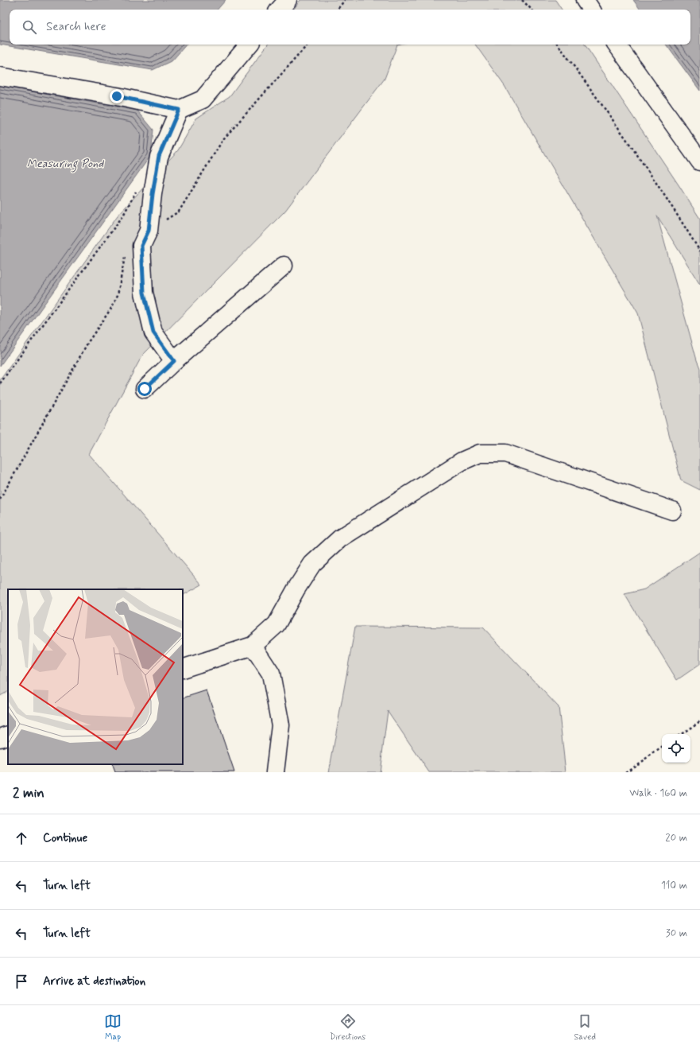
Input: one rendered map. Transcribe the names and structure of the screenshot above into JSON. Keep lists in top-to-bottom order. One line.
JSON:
{"water":["Measuring Pond"],"page":{"search":"Search here","heading":["2 min","Walk · 160 m"],"list":[["Continue","20 m"],["Turn left","110 m"],["Turn left","30 m"],"Arrive at destination"],"nav":["Map","Directions","Saved"]}}
